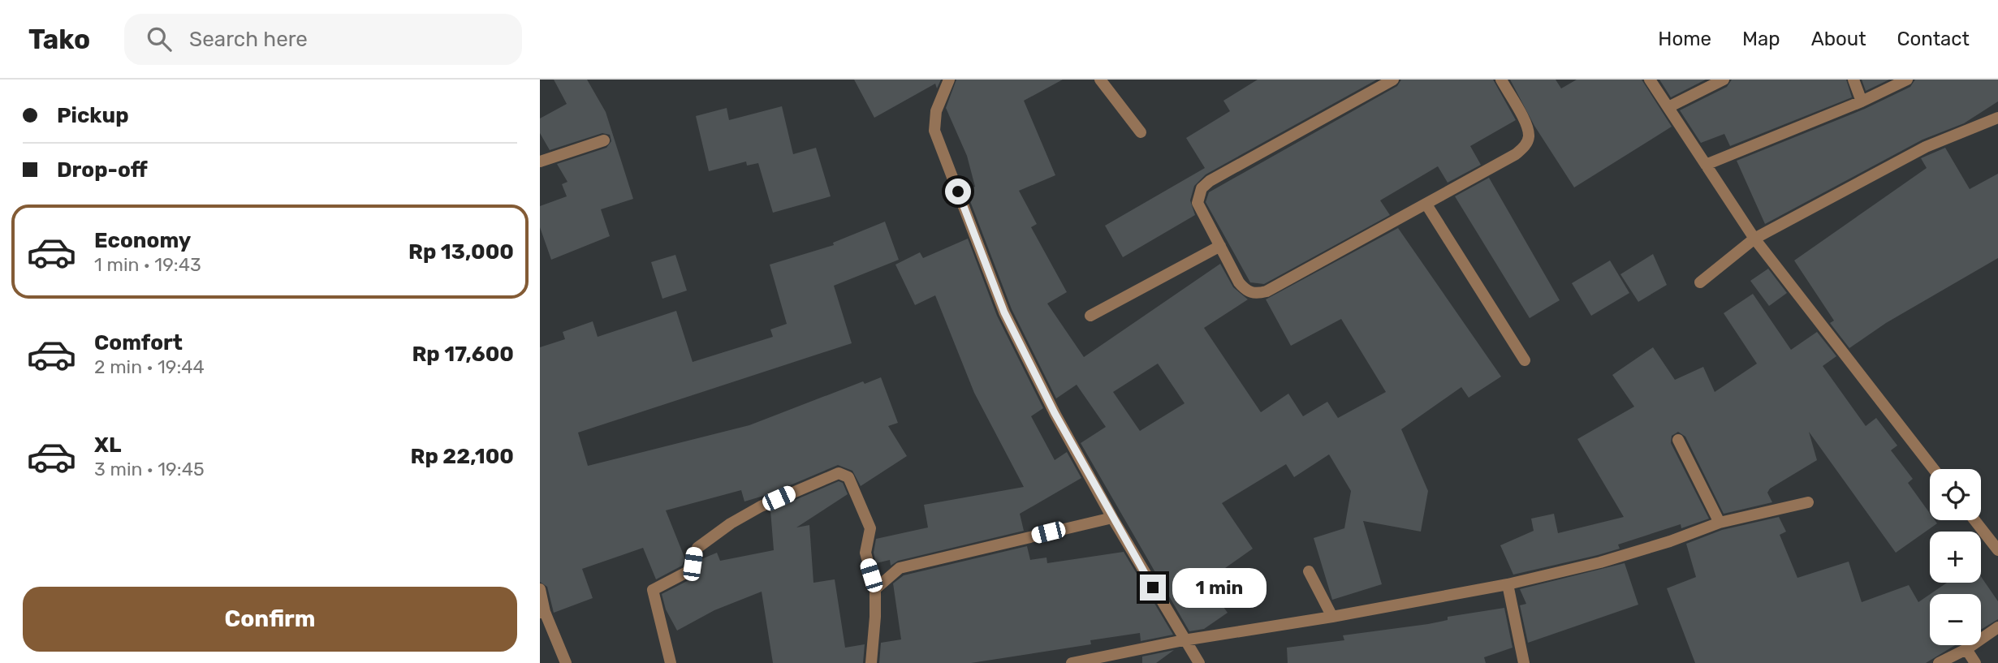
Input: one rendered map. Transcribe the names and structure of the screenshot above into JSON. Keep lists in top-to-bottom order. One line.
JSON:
{"page":{"header":"Tako","search":"Search here","nav":["Home","Map","About","Contact"],"banner":["Pickup","Drop-off"],"list":[{"name":"Economy","note":"1 min · 19:43","value":"Rp 13,000"},{"name":"Comfort","note":"2 min · 19:44","value":"Rp 17,600"},{"name":"XL","note":"3 min · 19:45","value":"Rp 22,100"}],"map_buttons":["+","−"],"bubble":"1 min","buttons":"Confirm"}}
